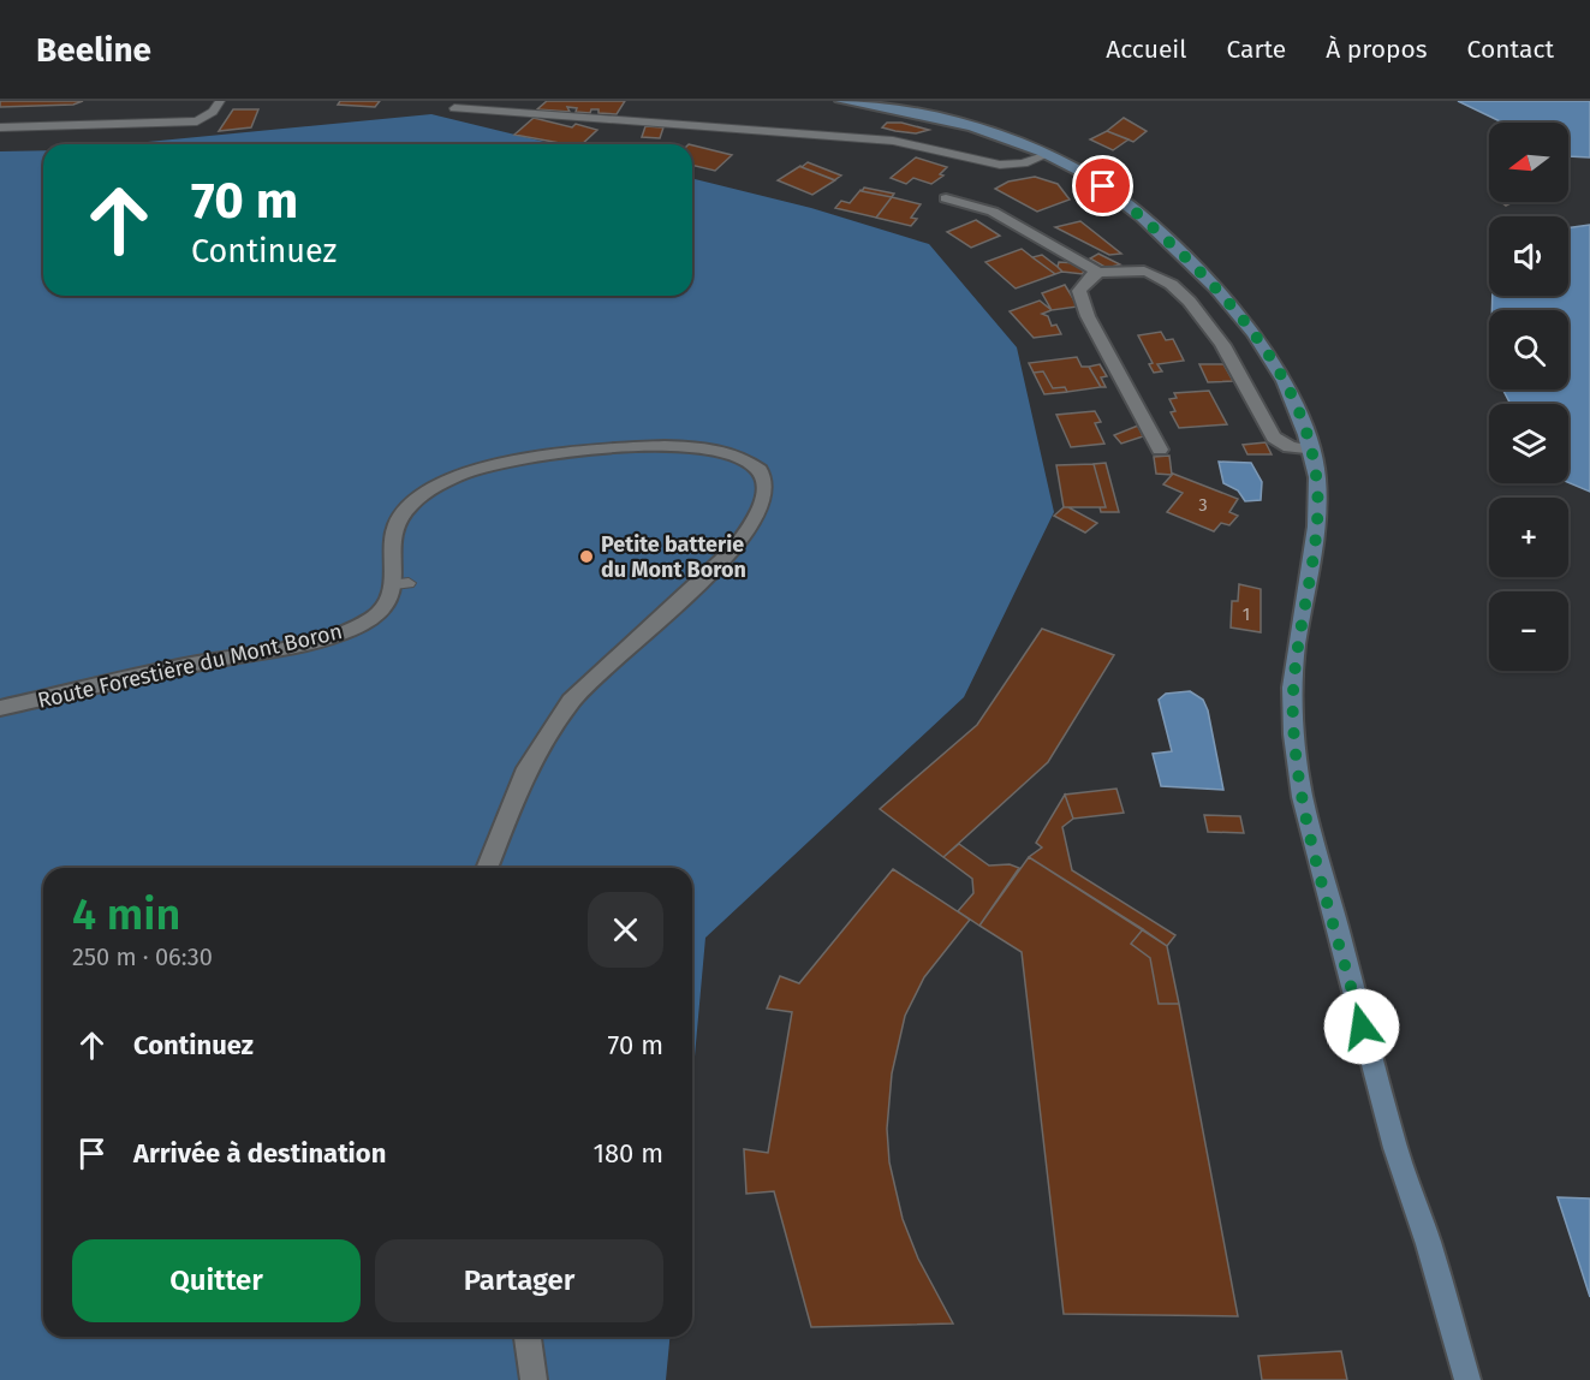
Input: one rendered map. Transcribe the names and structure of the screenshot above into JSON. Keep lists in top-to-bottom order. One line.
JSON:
{"streets":{"street":["Route Forestière du Mont Boron"]},"places":["Petite batterie du Mont Boron"],"house_numbers":["3","1"],"north":"left","page":{"header":"Beeline","nav":["Accueil","Carte","À propos","Contact"],"map_buttons":["+","−"],"turn":["70 m","Continuez"],"heading":["4 min","250 m · 06:30"],"list":[{"name":"Continuez","value":"70 m"},{"name":"Arrivée à destination","value":"180 m"}],"buttons":["Quitter","Partager"]}}
